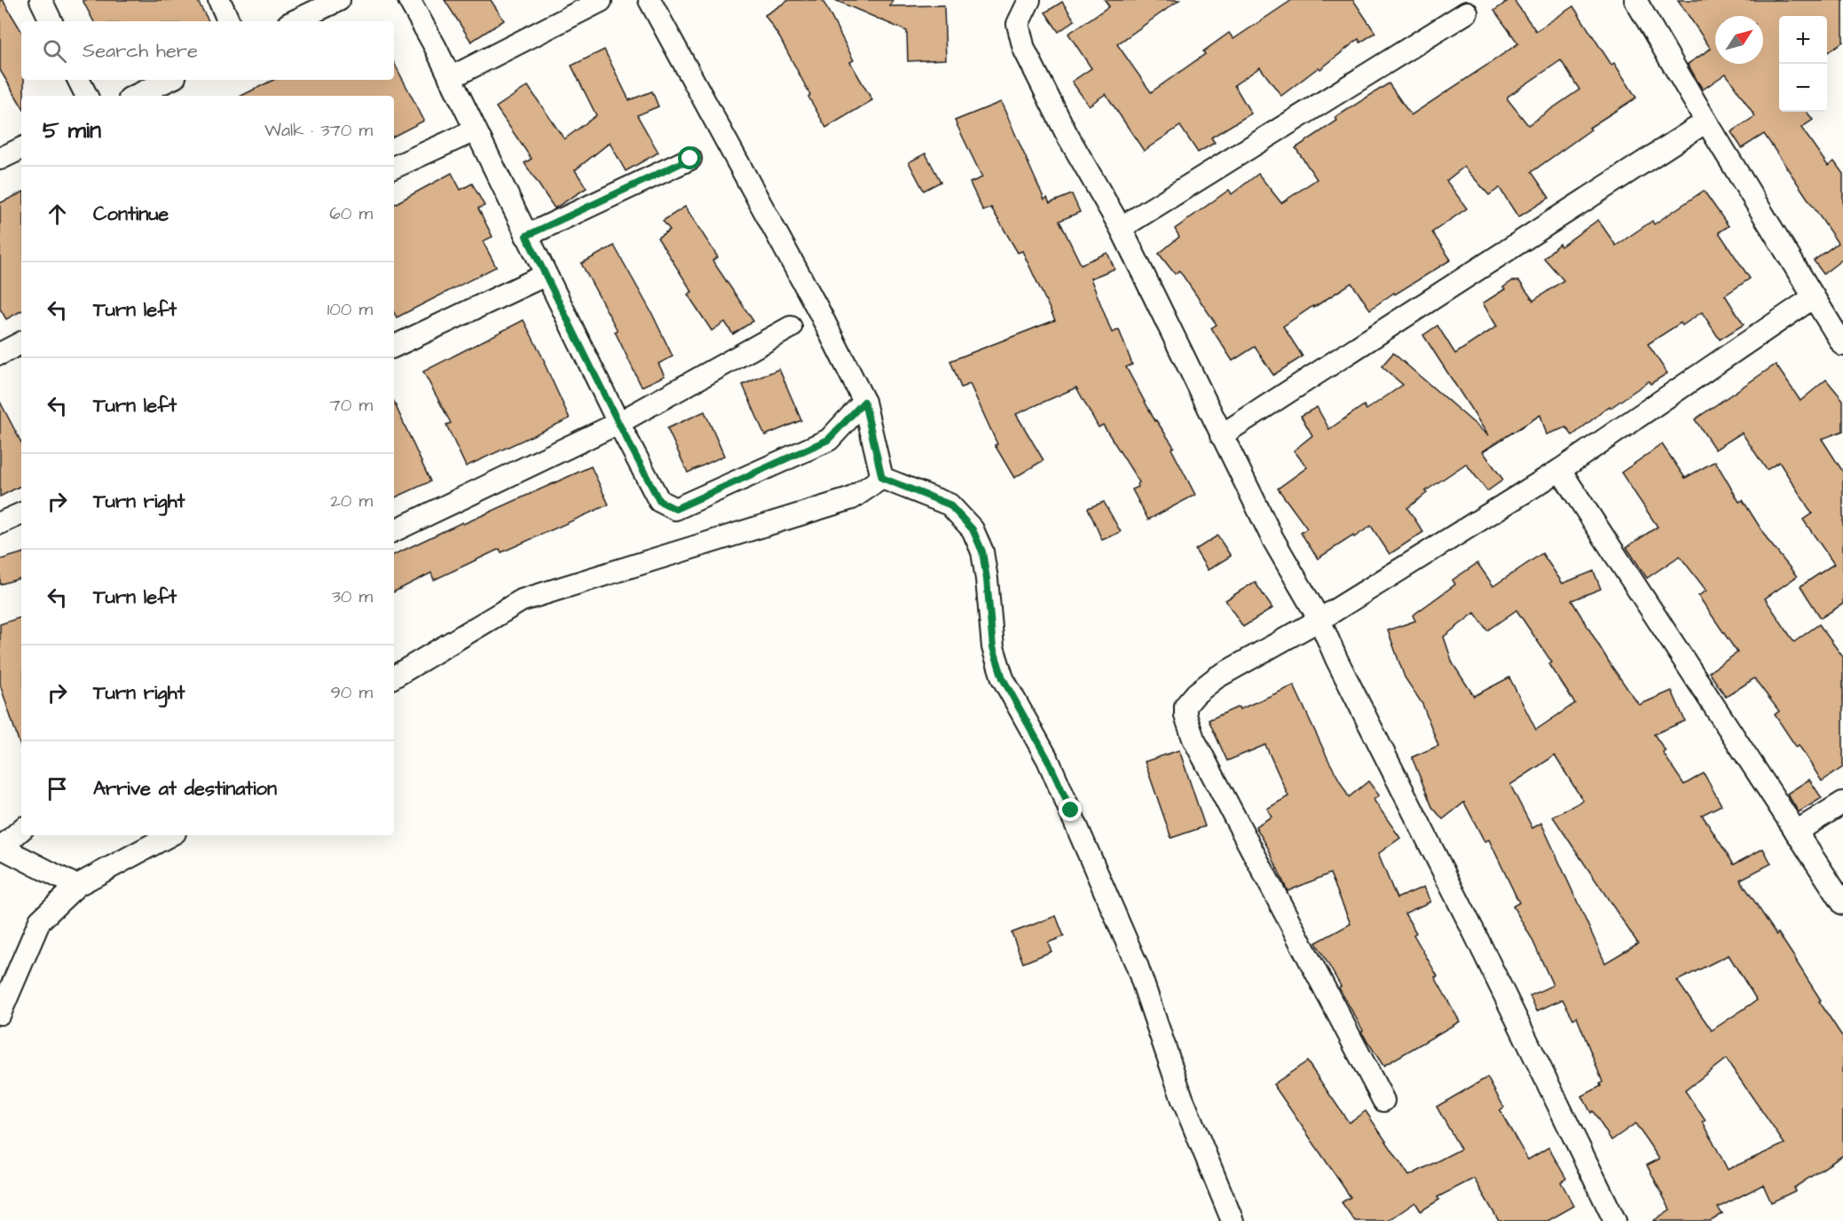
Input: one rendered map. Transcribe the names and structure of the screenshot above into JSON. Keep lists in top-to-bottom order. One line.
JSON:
{"north":"top right","page":{"map_buttons":["+","−"],"search":"Search here","heading":["5 min","Walk · 370 m"],"list":[["Continue","60 m"],["Turn left","100 m"],["Turn left","70 m"],["Turn right","20 m"],["Turn left","30 m"],["Turn right","90 m"],"Arrive at destination"]}}
